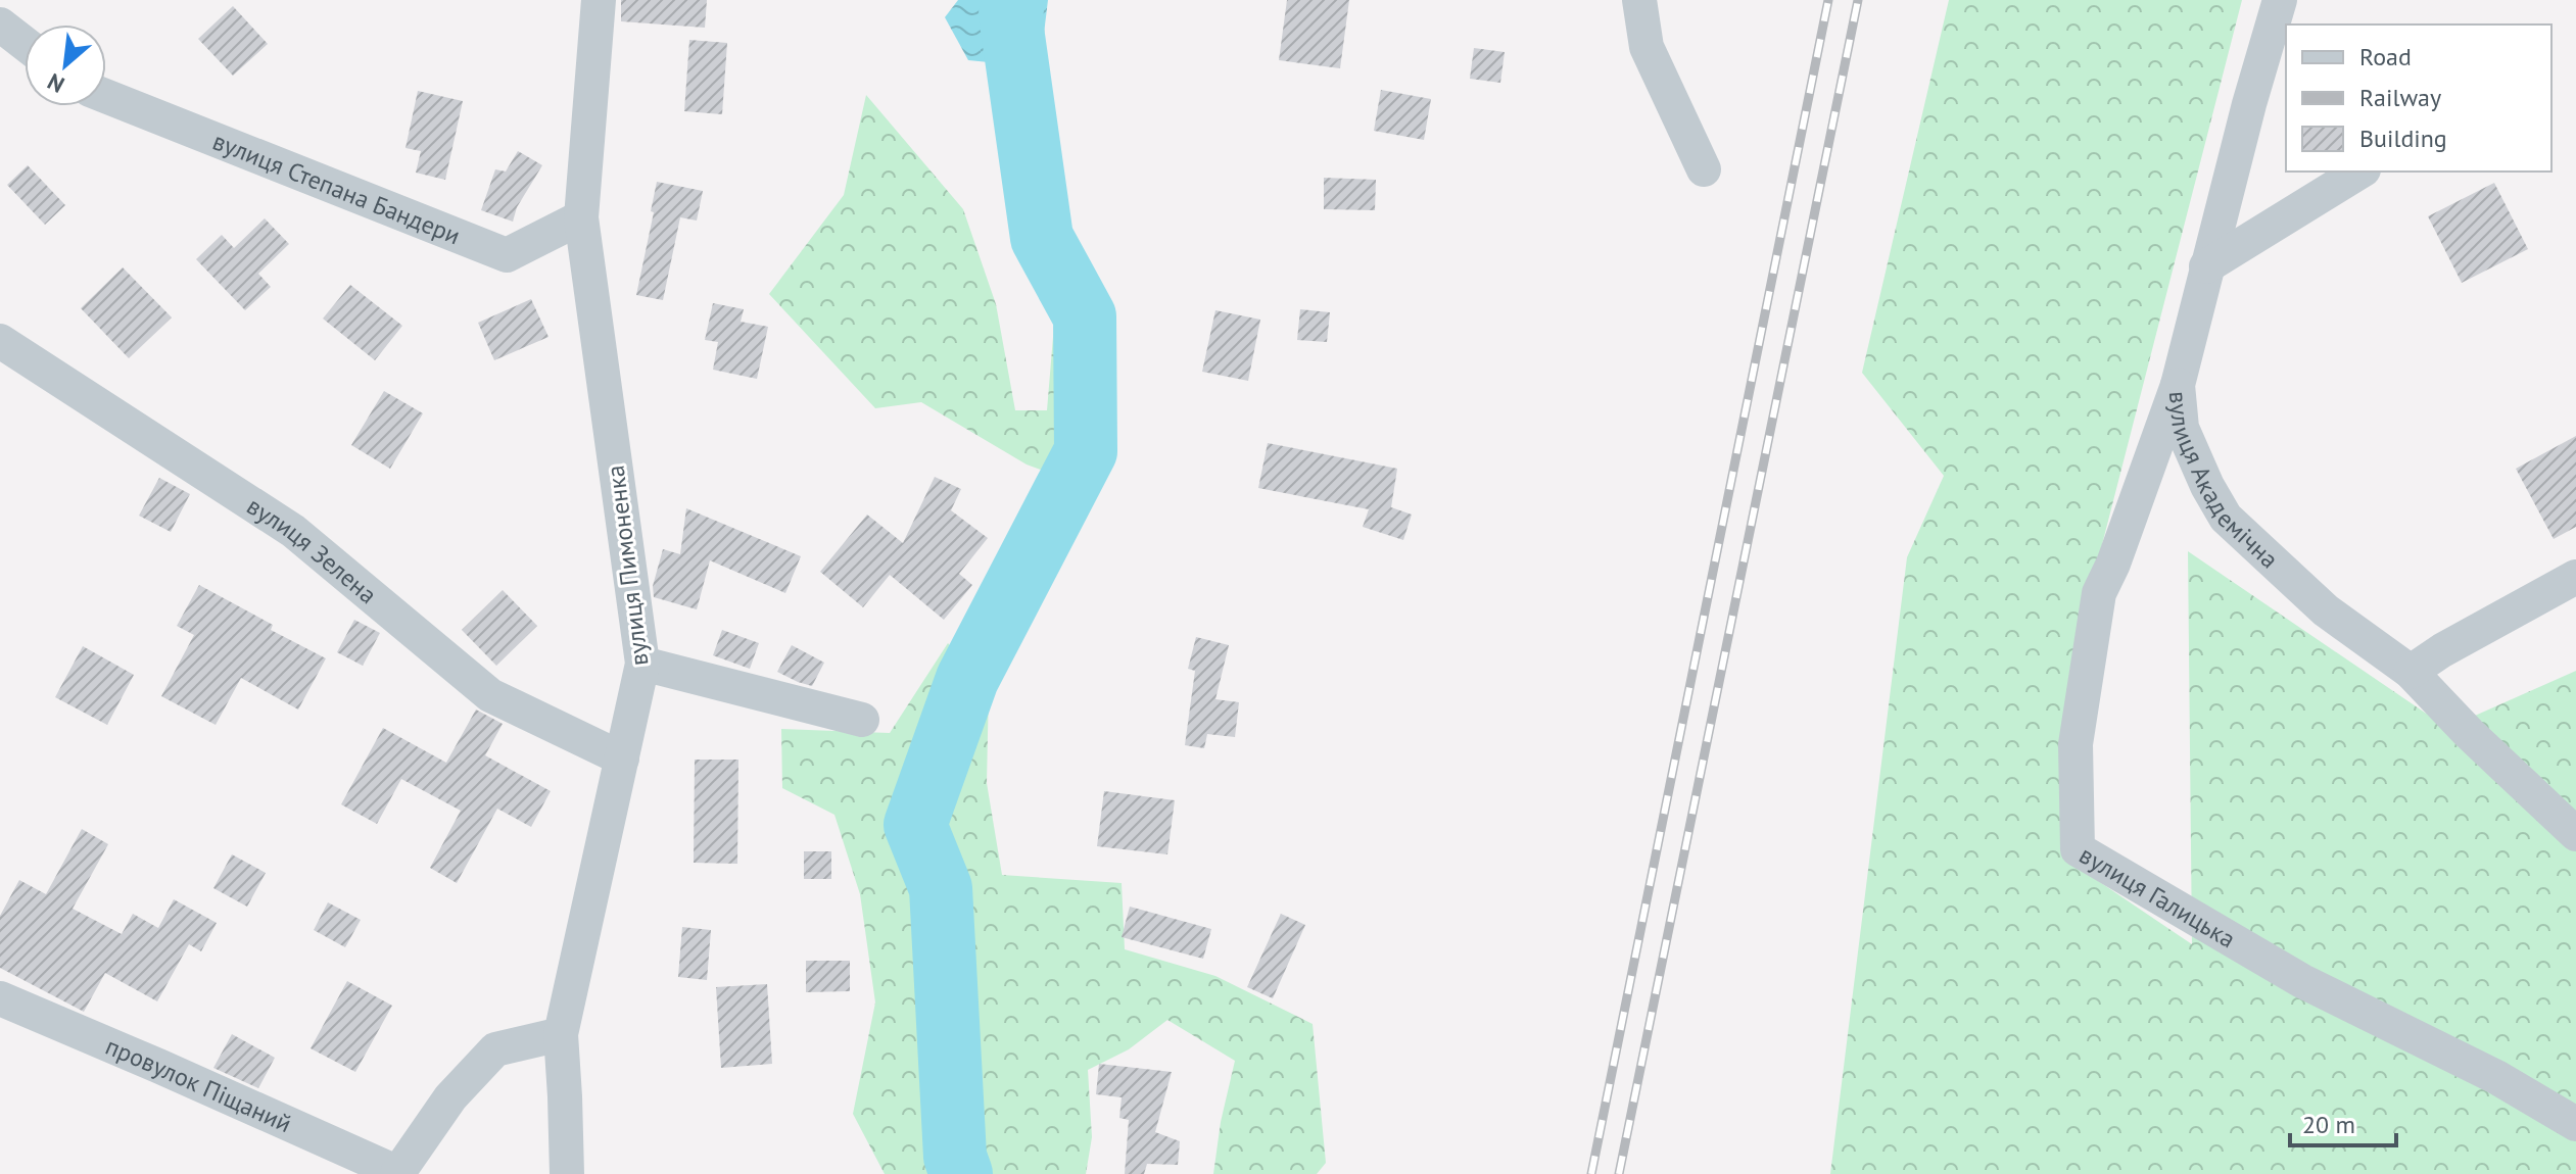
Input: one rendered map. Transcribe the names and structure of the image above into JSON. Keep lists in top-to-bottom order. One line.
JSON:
{"streets":{"street":["вулиця Степана Бандери","вулиця Академічна","вулиця Зелена","вулиця Пимоненка","вулиця Галицька","провулок Піщаний"]},"crossings":[["вулиця Степана Бандери","вулиця Пимоненка"],["вулиця Академічна","вулиця Галицька"],["вулиця Зелена","вулиця Пимоненка"]],"legend":["Road","Railway","Building"],"scale_bar":"20 m","north":"bottom left"}
